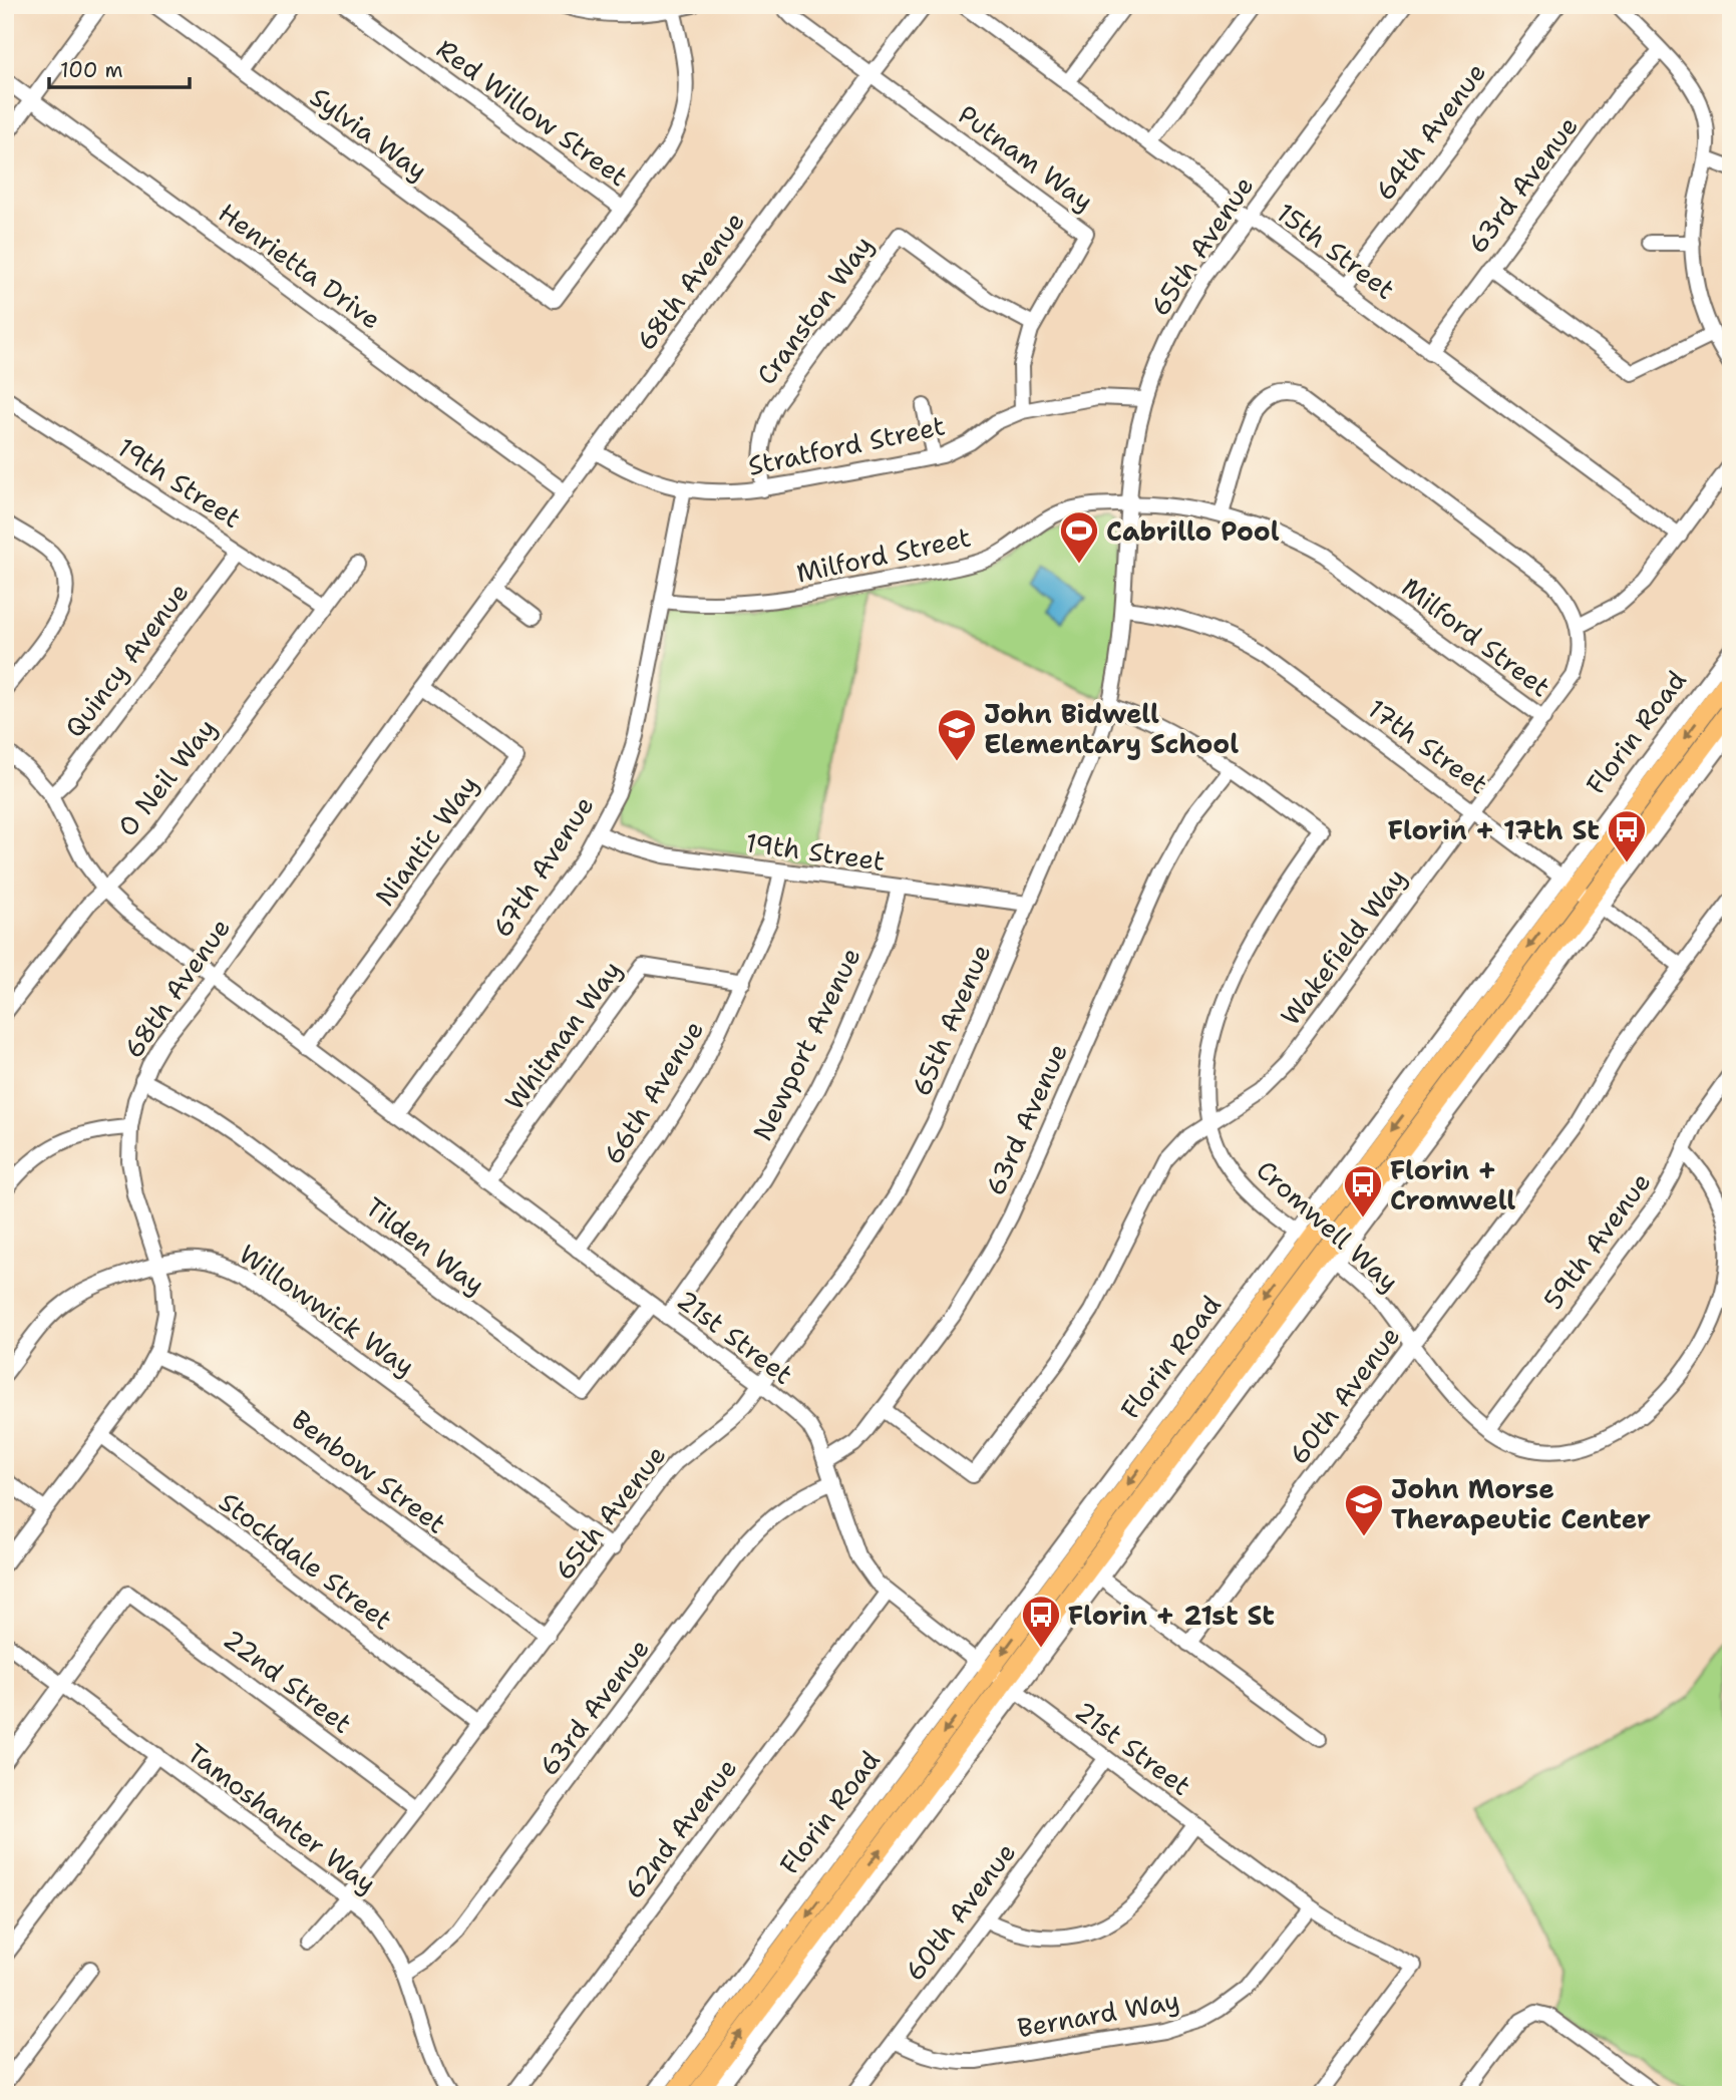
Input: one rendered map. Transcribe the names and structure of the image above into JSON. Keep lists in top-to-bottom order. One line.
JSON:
{"streets":{"main road":["Florin Road"],"street":["Red Willow Street","64th Avenue","Sylvia Way","Putnam Way","63rd Avenue","65th Avenue","15th Street","Henrietta Drive","68th Avenue","Cranston Way","Stratford Street","19th Street","Milford Street","Quincy Avenue","17th Street","O Neil Way","Niantic Way","67th Avenue","Wakefield Way","Whitman Way","Newport Avenue","66th Avenue","Cromwell Way","59th Avenue","Tilden Way","Willowwick Way","21st Street","60th Avenue","Benbow Street","Stockdale Street","22nd Street","Tamoshanter Way","62nd Avenue","Bernard Way"]},"crossings":[["Red Willow Street","Sylvia Way"],["64th Avenue","15th Street"],["Putnam Way","68th Avenue"],["Putnam Way","Cranston Way"],["Putnam Way","Stratford Street"],["63rd Avenue","15th Street"],["63rd Avenue","Wakefield Way"],["63rd Avenue","Cromwell Way"],["63rd Avenue","21st Street"],["63rd Avenue","Tamoshanter Way"],["65th Avenue","15th Street"],["65th Avenue","Stratford Street"],["65th Avenue","19th Street"],["65th Avenue","Milford Street"],["65th Avenue","17th Street"],["65th Avenue","Cromwell Way"],["65th Avenue","Willowwick Way"],["65th Avenue","21st Street"],["65th Avenue","Benbow Street"],["65th Avenue","Stockdale Street"],["65th Avenue","22nd Street"],["65th Avenue","Tamoshanter Way"],["Henrietta Drive","68th Avenue"],["68th Avenue","Stratford Street"],["68th Avenue","Niantic Way"],["68th Avenue","Tilden Way"],["68th Avenue","Willowwick Way"],["68th Avenue","21st Street"],["68th Avenue","Benbow Street"],["68th Avenue","Stockdale Street"],["Cranston Way","Stratford Street"],["Stratford Street","67th Avenue"],["19th Street","Quincy Avenue"],["19th Street","O Neil Way"],["19th Street","67th Avenue"],["19th Street","Newport Avenue"],["19th Street","66th Avenue"],["Milford Street","67th Avenue"],["Milford Street","Wakefield Way"],["Quincy Avenue","21st Street"],["Florin Road","17th Street"],["Florin Road","Cromwell Way"],["Florin Road","21st Street"],["17th Street","Wakefield Way"],["17th Street","60th Avenue"],["O Neil Way","21st Street"],["Niantic Way","21st Street"],["67th Avenue","21st Street"],["Wakefield Way","Cromwell Way"],["Whitman Way","66th Avenue"],["Whitman Way","21st Street"],["Newport Avenue","21st Street"],["66th Avenue","21st Street"],["Cromwell Way","59th Avenue"],["Cromwell Way","60th Avenue"],["Tilden Way","21st Street"],["21st Street","60th Avenue"],["21st Street","62nd Avenue"],["21st Street","Bernard Way"],["60th Avenue","Bernard Way"],["22nd Street","Tamoshanter Way"]],"places":{"sports":["Cabrillo Pool"],"school or university":["John Bidwell Elementary School","John Morse Therapeutic Center"],"bus stop":["Florin + 17th St","Florin + Cromwell","Florin + 21st St"]},"scale_bar":"100 m"}
